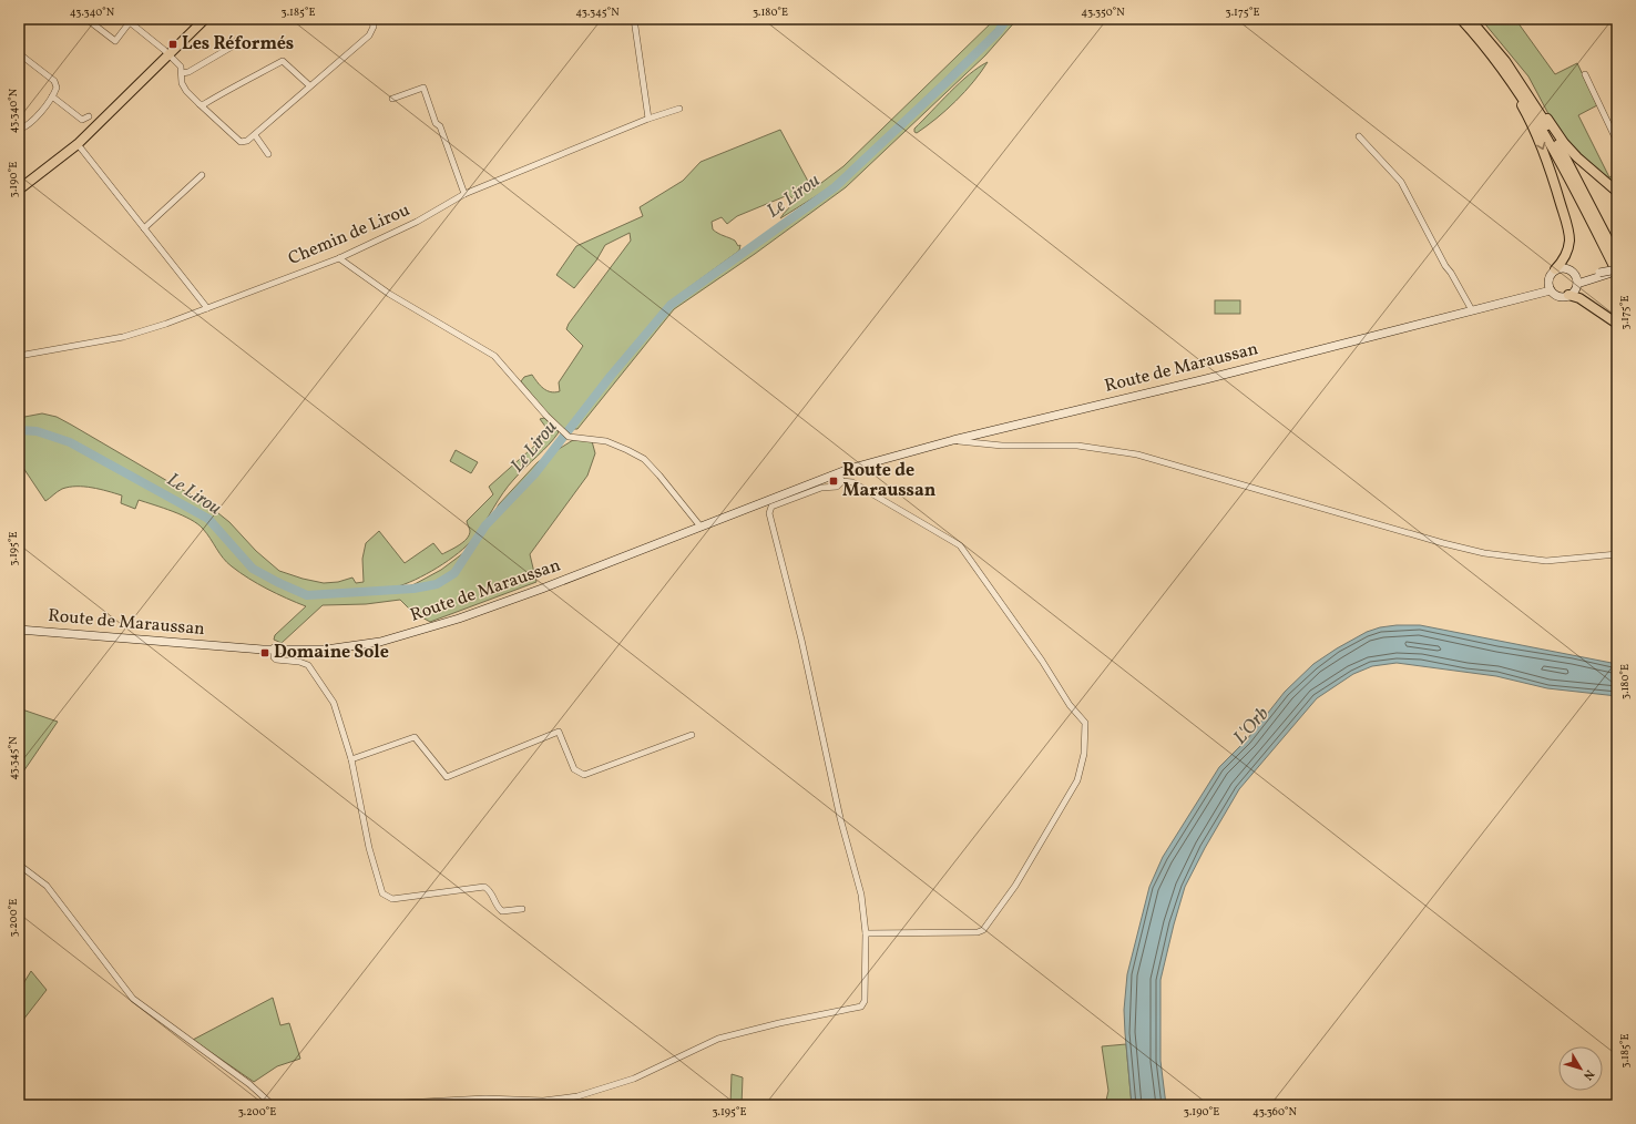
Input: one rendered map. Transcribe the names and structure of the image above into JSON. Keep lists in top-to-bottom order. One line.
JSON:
{"streets":{"main road":["Route de Maraussan"],"street":["Chemin de Lirou"]},"water":["Le Lirou","L'Orb"],"places":{"transit":["Les Réformés","Route de Maraussan","Domaine Sole"]},"north":"bottom right","coordinates":["43.340°N","3.185°E","43.345°N","3.180°E","43.350°N","3.175°E","3.190°E","3.195°E","3.200°E","43.360°N"]}
